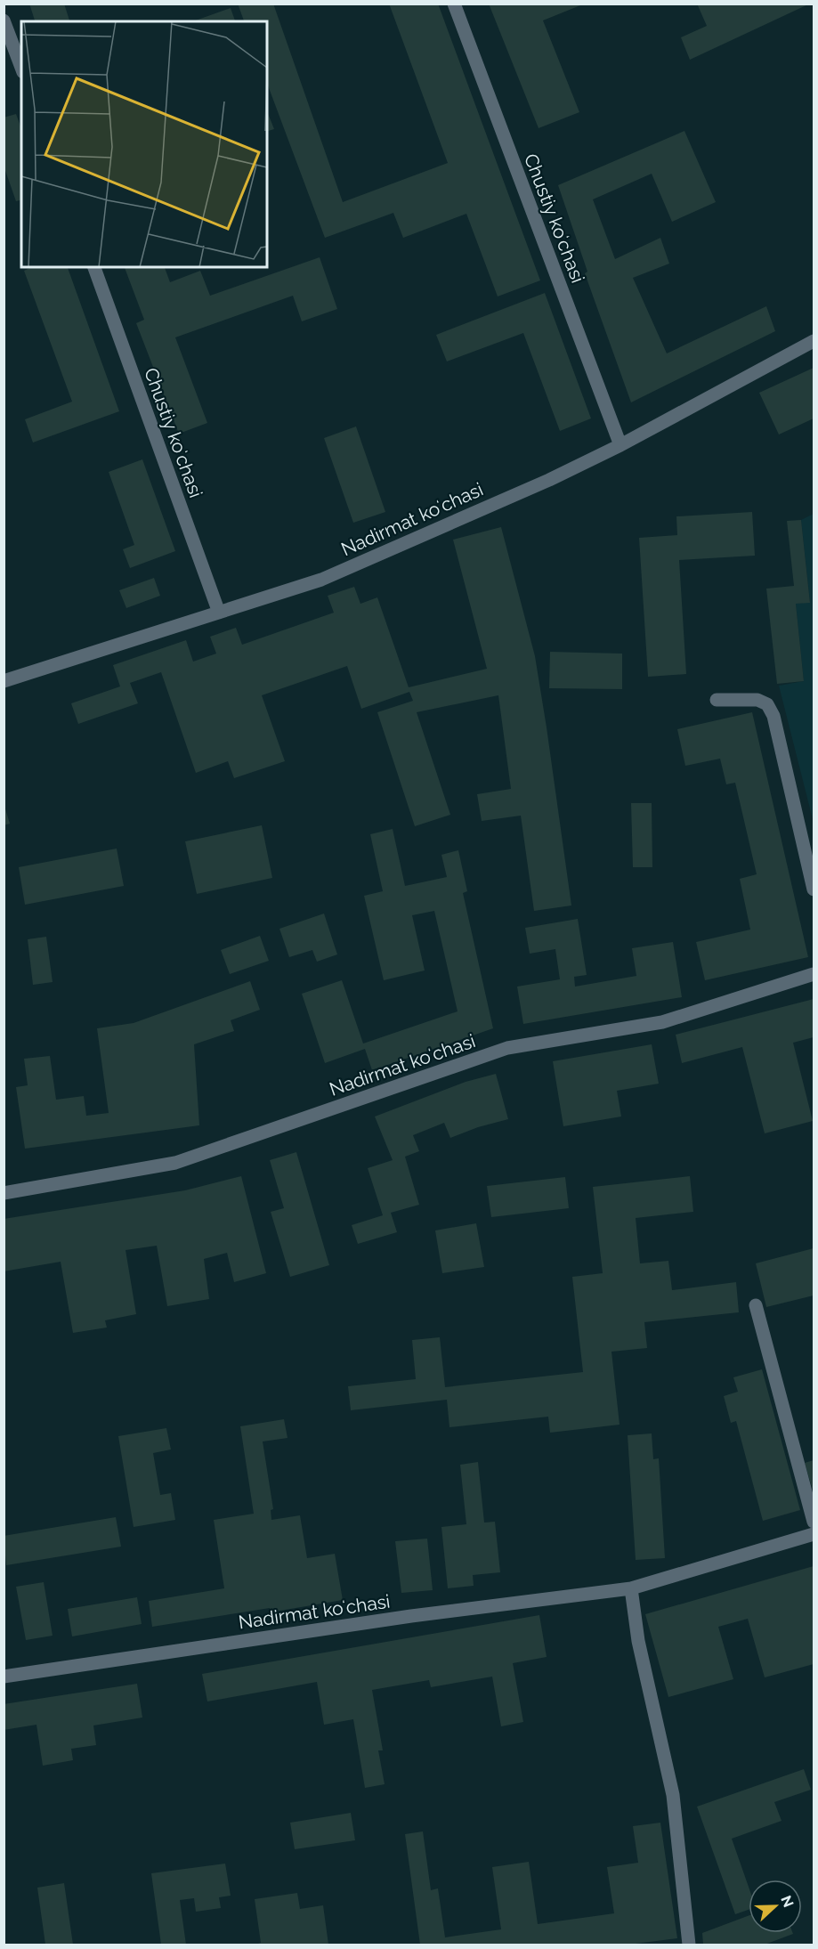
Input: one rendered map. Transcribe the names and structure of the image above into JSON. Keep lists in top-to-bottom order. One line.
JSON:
{"streets":{"street":["Chustiy koʻchasi","Nadirmat koʻchasi"]},"crossings":[["Chustiy koʻchasi","Nadirmat koʻchasi"]],"north":"right"}
